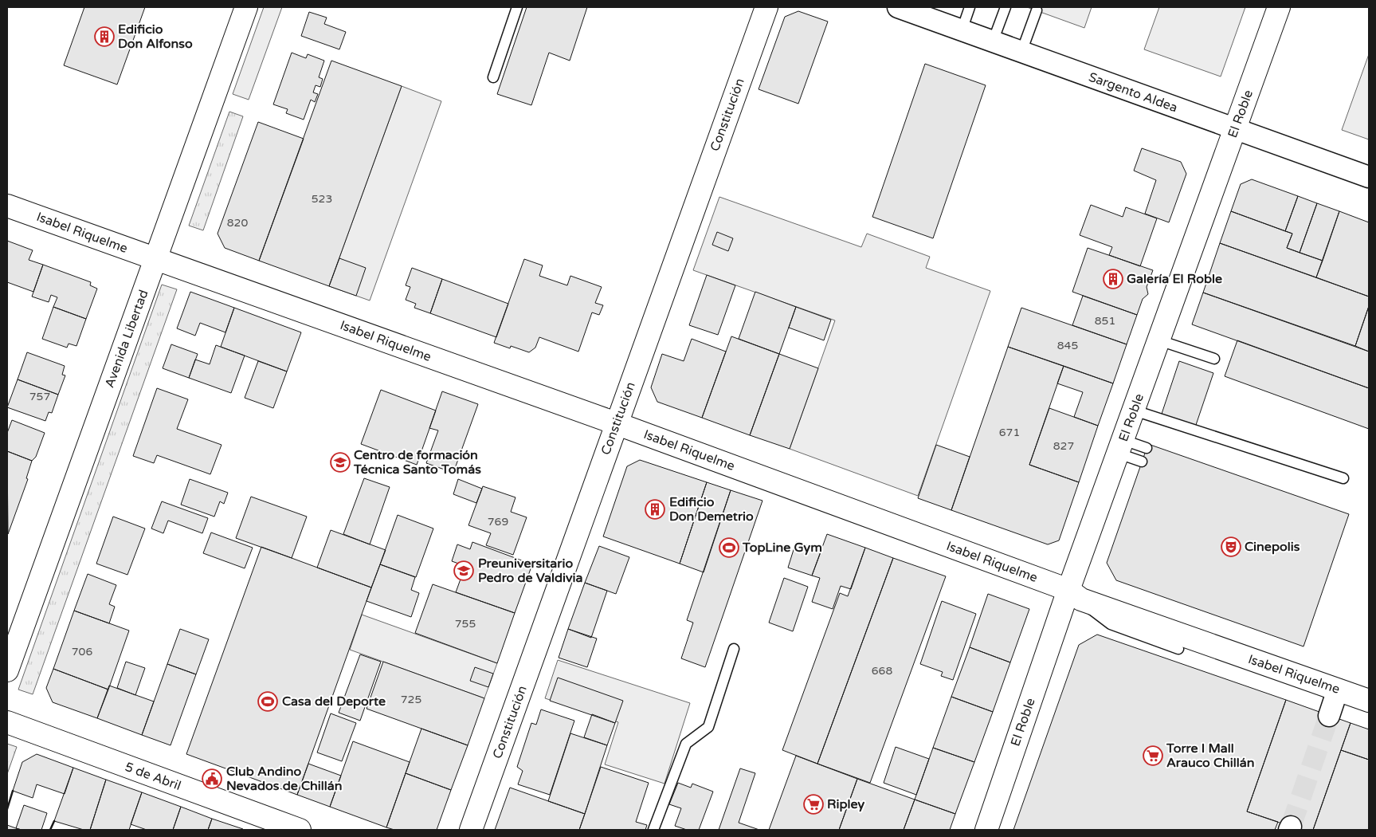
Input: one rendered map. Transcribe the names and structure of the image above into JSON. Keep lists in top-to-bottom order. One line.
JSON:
{"streets":{"street":["Sargento Aldea","El Roble","Constitución","Isabel Riquelme","Avenida Libertad","5 de Abril"]},"crossings":[["Sargento Aldea","El Roble"],["El Roble","Isabel Riquelme"],["Constitución","Isabel Riquelme"],["Isabel Riquelme","Avenida Libertad"]],"places":{"building":["Edificio Don Alfonso","Galería El Roble","Edificio Don Demetrio"],"school or university":["Centro de formación Técnica Santo Tomás","Preuniversitario Pedro de Valdivia"],"theatre":["Cinepolis"],"sports":["TopLine Gym","Casa del Deporte"],"supermarket":["Torre I Mall Arauco Chillán","Ripley"],"public building":["Club Andino Nevados de Chillán"]},"house_numbers":["523","820","851","845","757","671","827","769","755","706","668","725"]}
